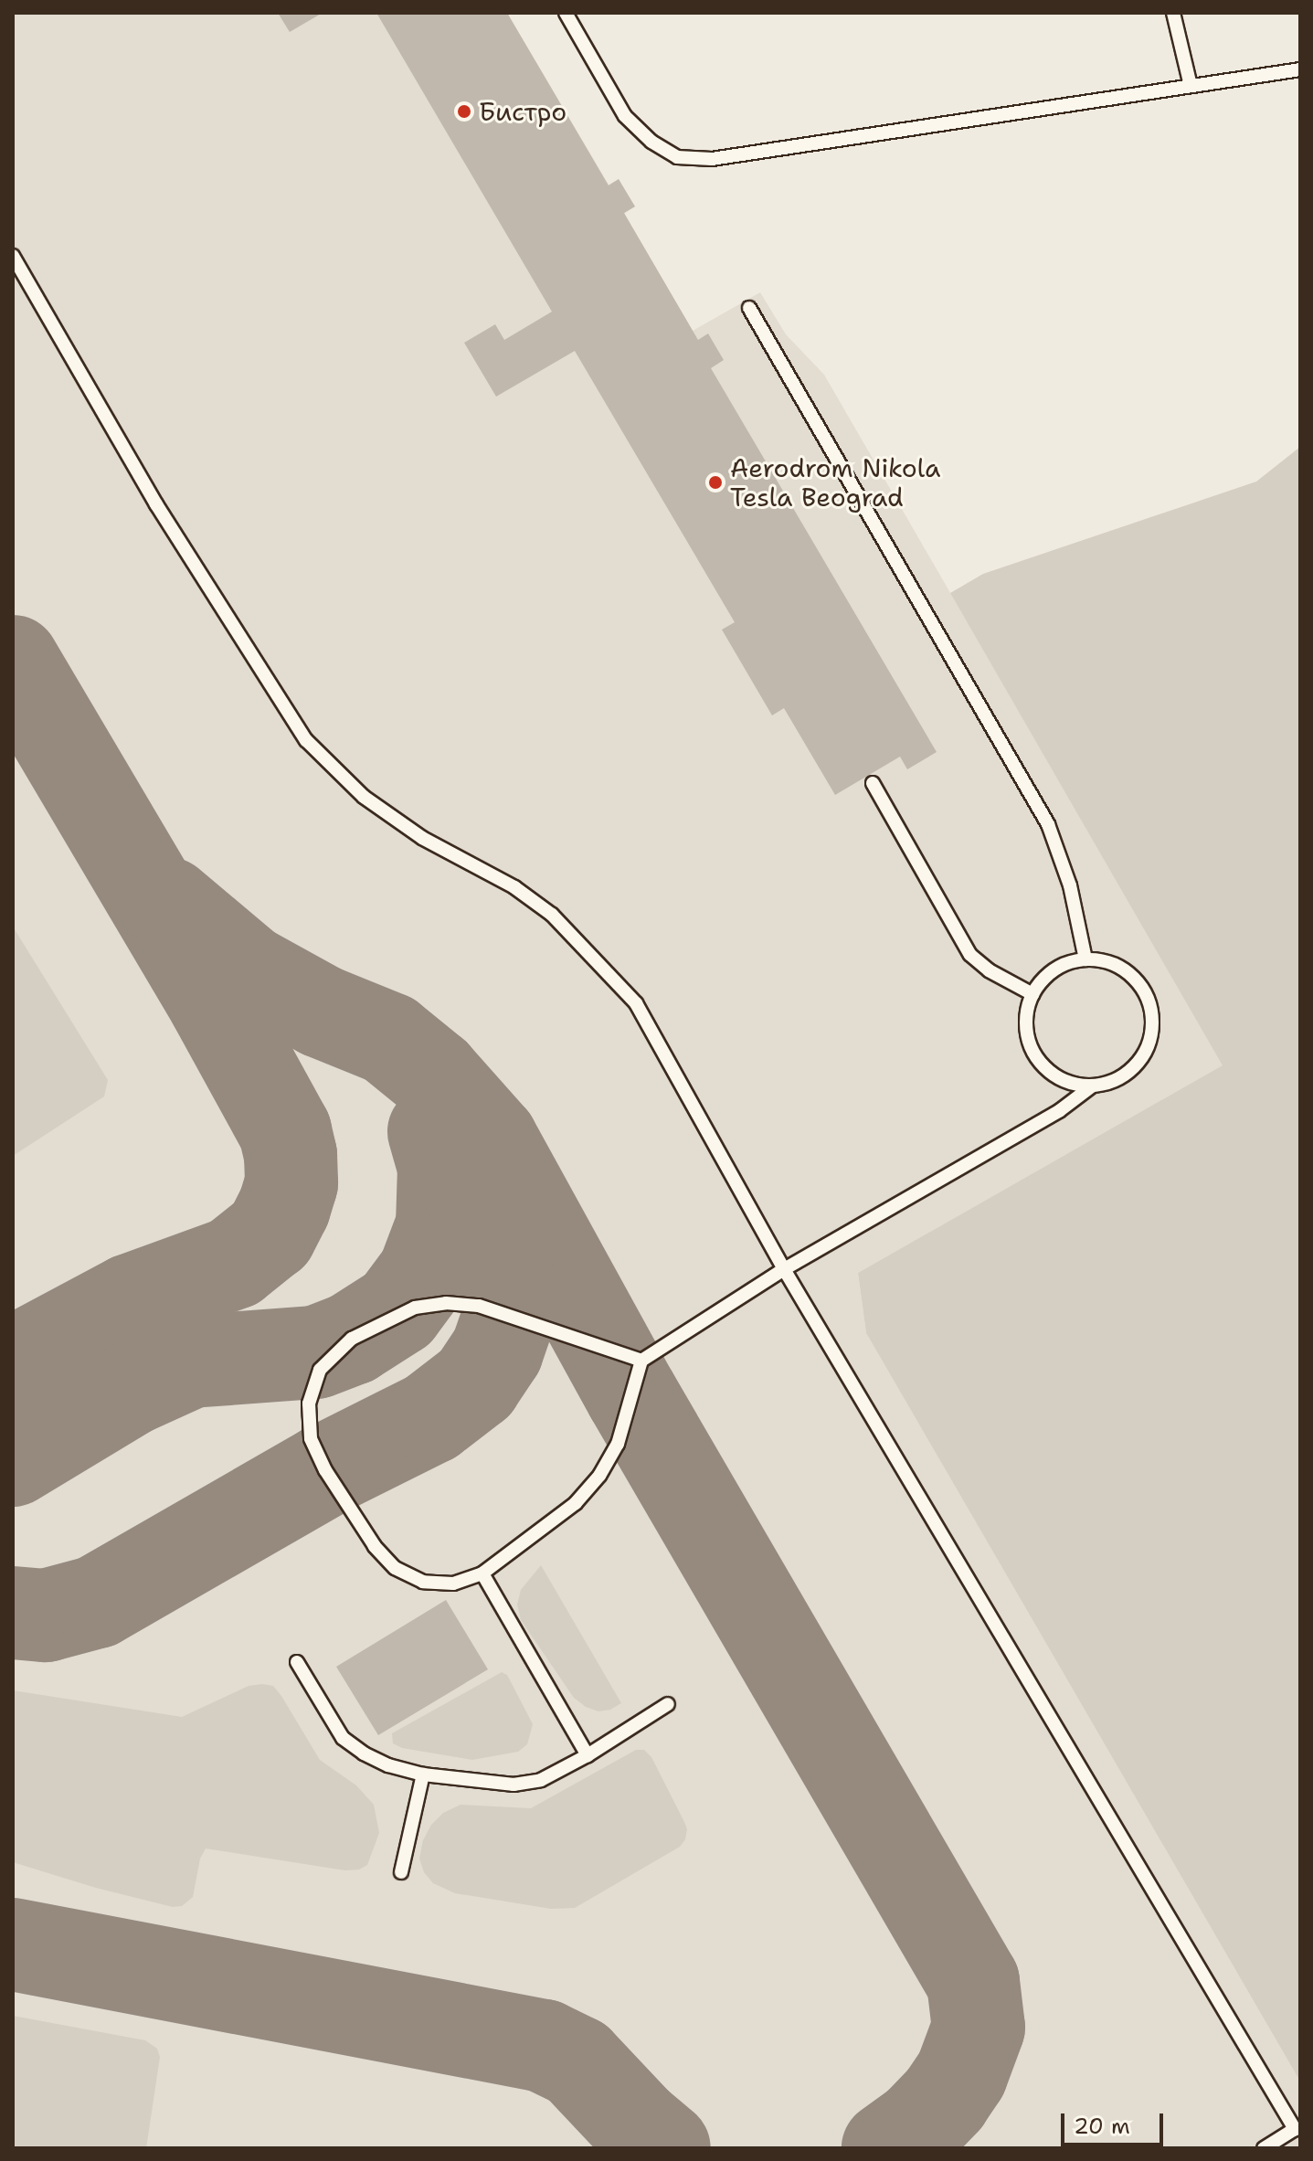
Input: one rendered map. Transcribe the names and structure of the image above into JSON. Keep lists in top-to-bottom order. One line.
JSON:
{"places":["Бистро","Aerodrom Nikola Tesla Beograd"],"scale_bar":"20 m"}
